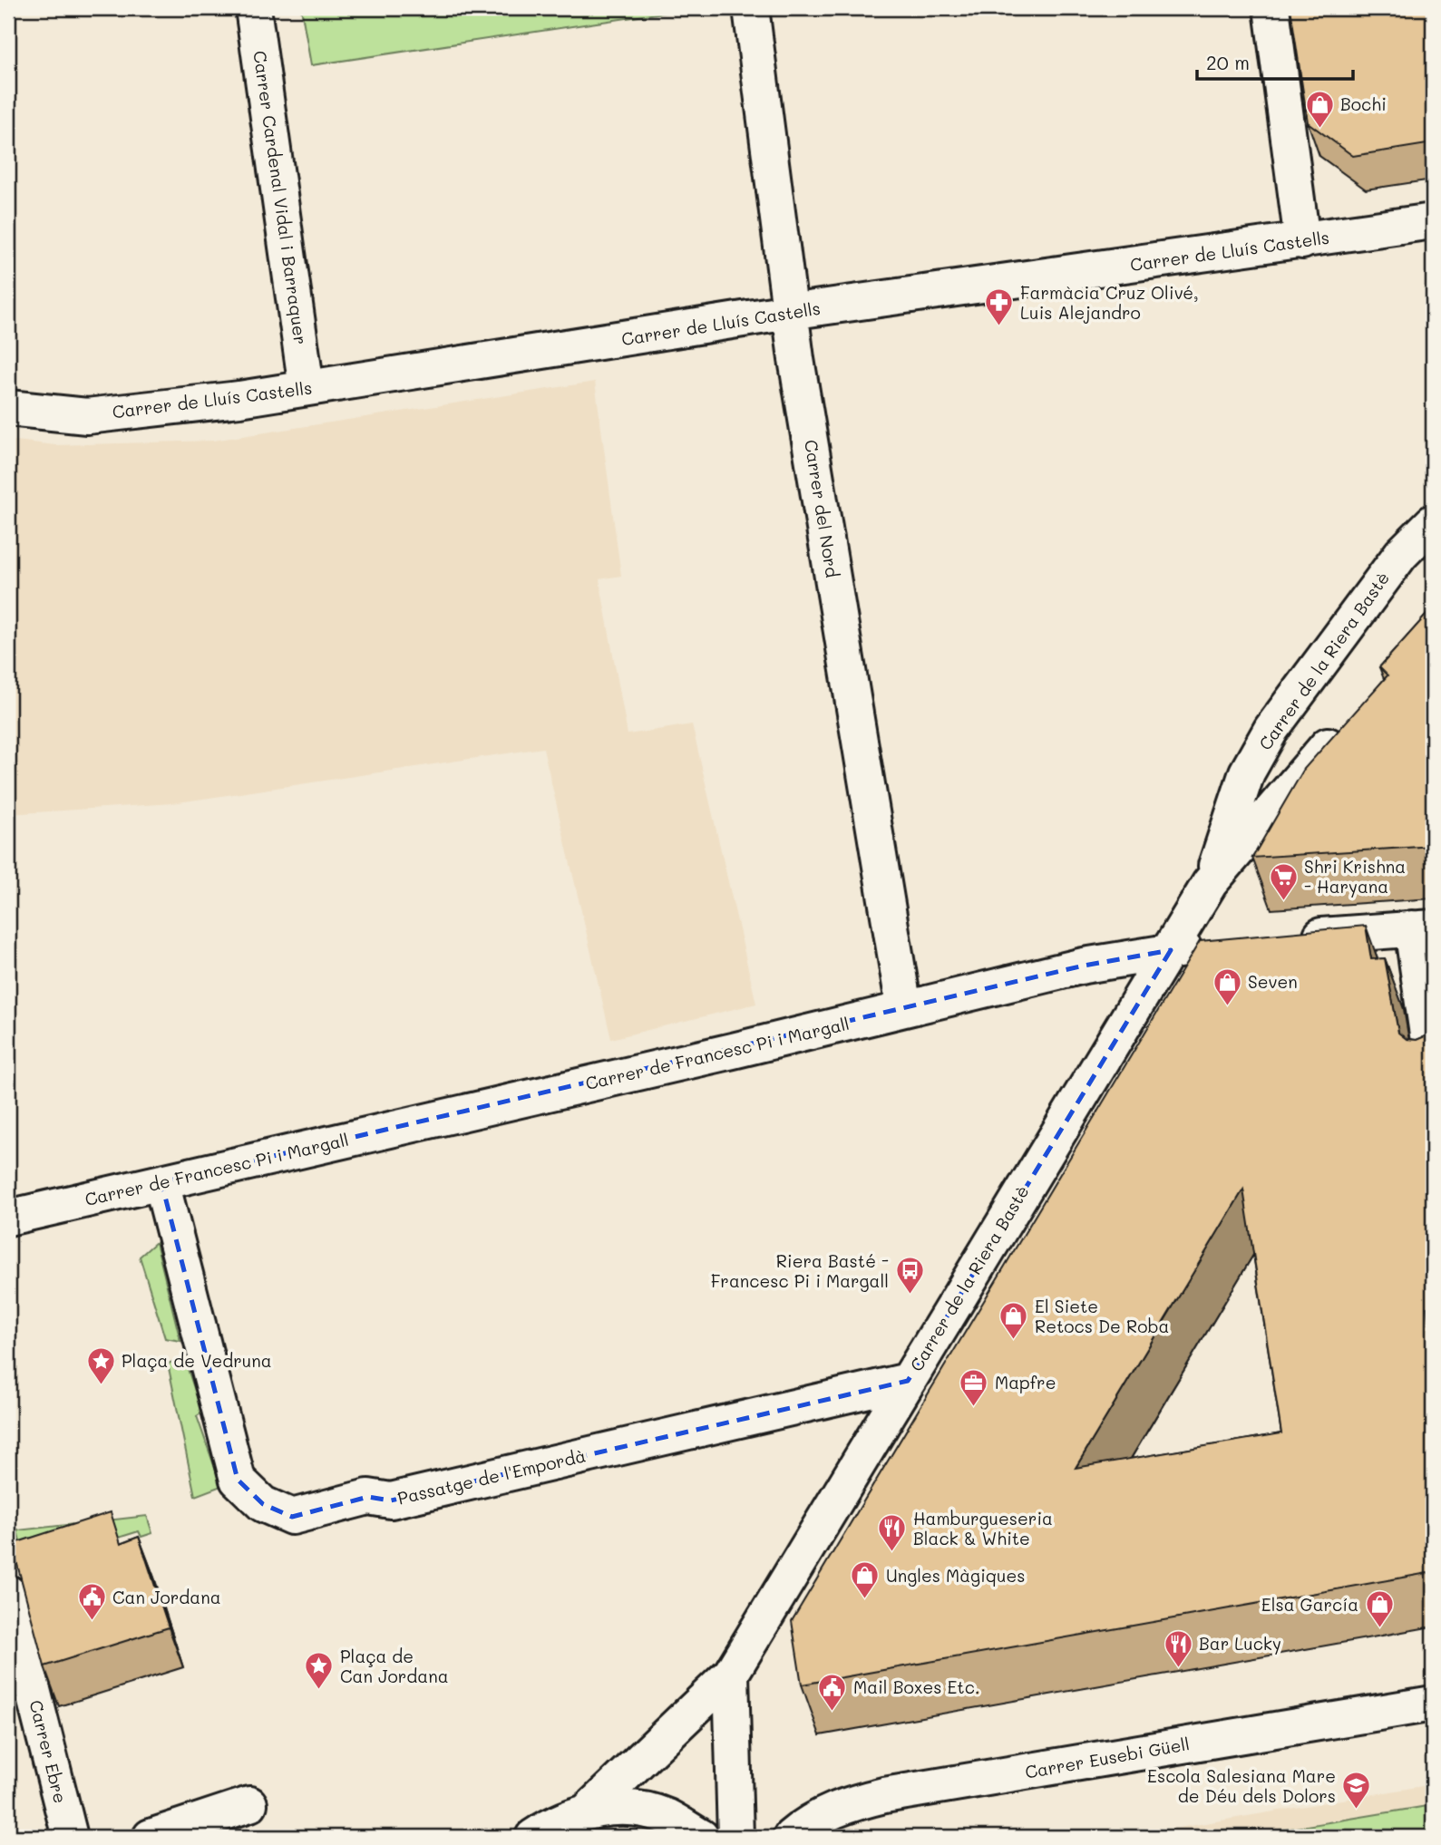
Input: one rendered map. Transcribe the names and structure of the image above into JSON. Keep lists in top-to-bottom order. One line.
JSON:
{"streets":{"street":["Carrer Cardenal Vidal i Barraquer","Carrer de Lluís Castells","Carrer del Nord","Carrer de la Riera Bastè","Carrer de Francesc Pi i Margall","Passatge de l'Empordà","Carrer Ebre","Carrer Eusebi Güell"]},"crossings":[["Carrer Cardenal Vidal i Barraquer","Carrer de Lluís Castells"],["Carrer de Lluís Castells","Carrer del Nord"],["Carrer del Nord","Carrer de Francesc Pi i Margall"],["Carrer de la Riera Bastè","Carrer de Francesc Pi i Margall"],["Carrer de la Riera Bastè","Passatge de l'Empordà"],["Carrer de Francesc Pi i Margall","Passatge de l'Empordà"]],"places":{"shop":["Bochi","Seven","El Siete Retocs De Roba","Ungles Màgiques","Elsa García"],"pharmacy":["Farmàcia Cruz Olivé, Luis Alejandro"],"supermarket":["Shri Krishna - Haryana"],"bus stop":["Riera Basté - Francesc Pi i Margall"],"place":["Plaça de Vedruna","Plaça de Can Jordana"],"office":["Mapfre"],"restaurant":["Hamburgueseria Black & White","Bar Lucky"],"public building":["Can Jordana","Mail Boxes Etc."],"school or university":["Escola Salesiana Mare de Déu dels Dolors"]},"scale_bar":"20 m"}
